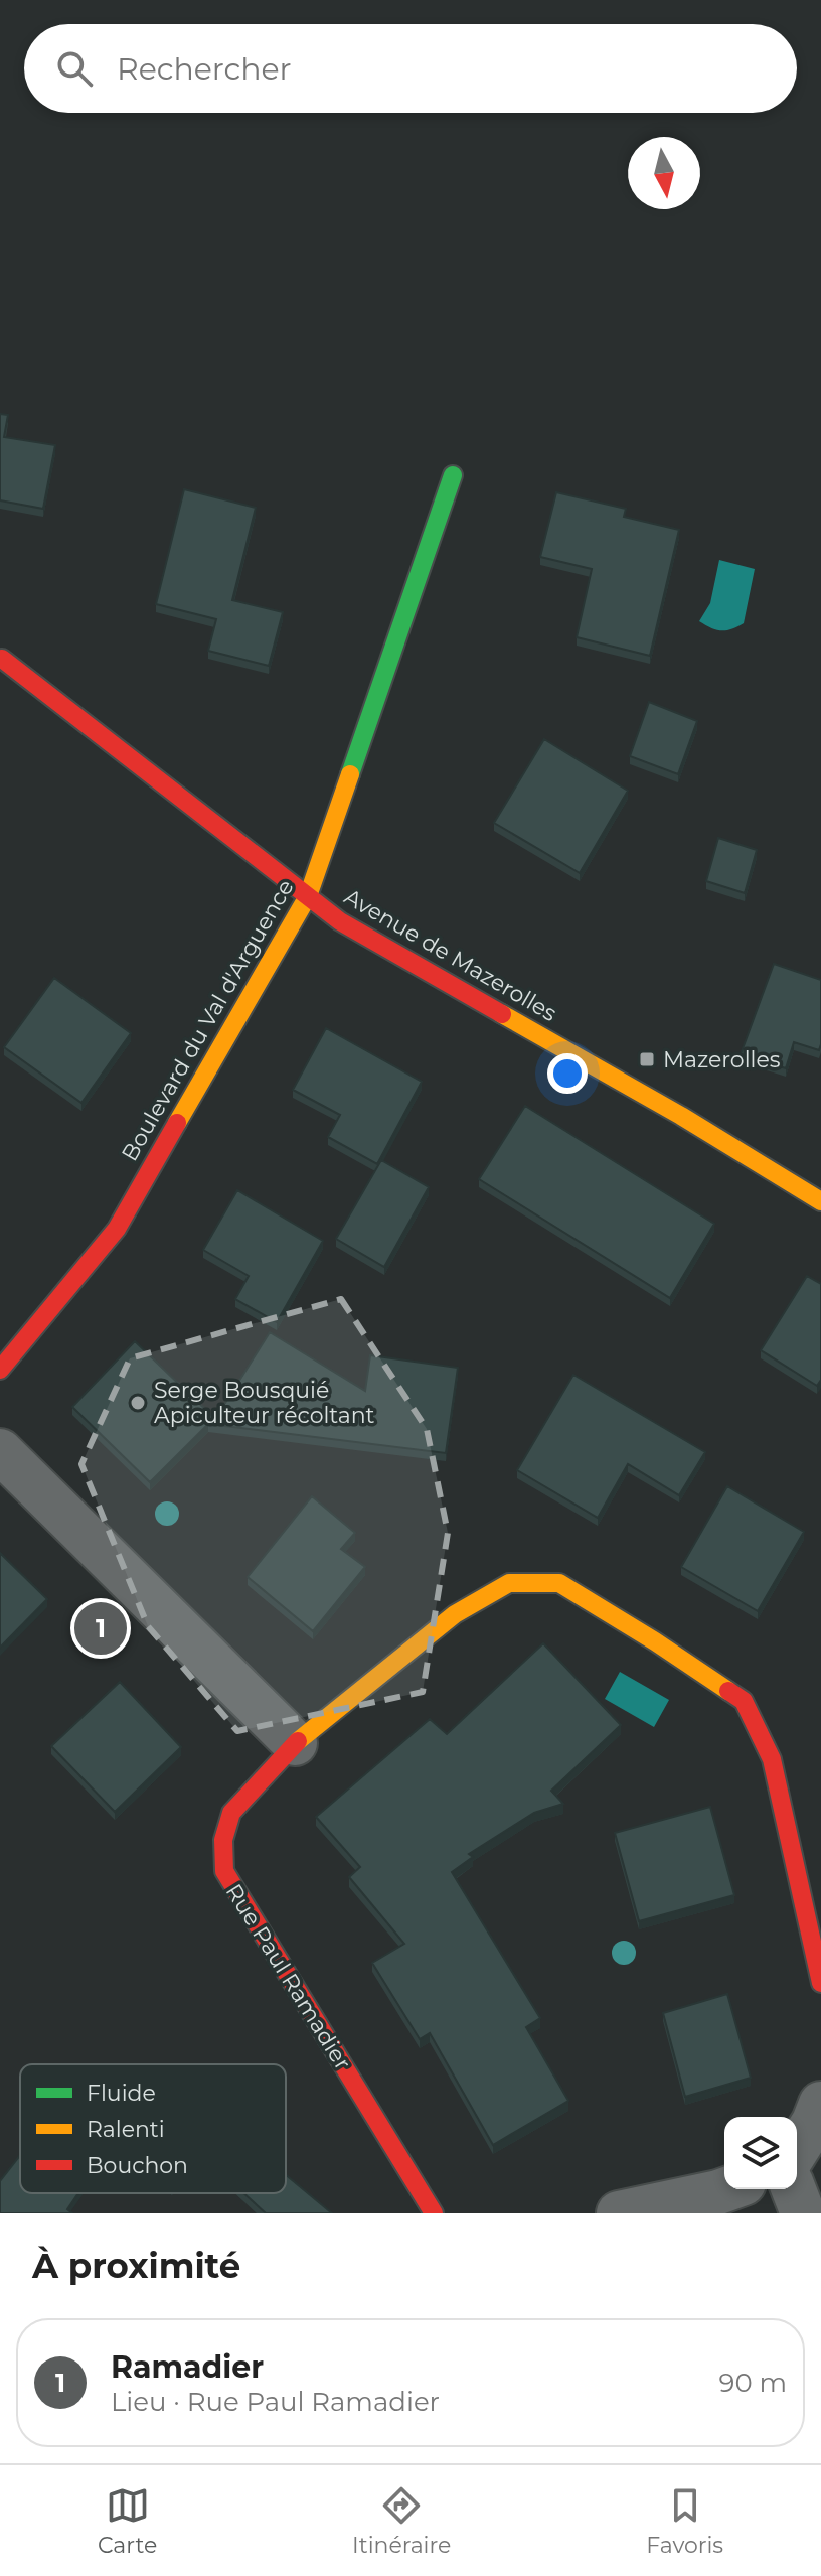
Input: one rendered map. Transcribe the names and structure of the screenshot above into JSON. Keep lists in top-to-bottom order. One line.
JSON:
{"streets":{"street":["Avenue de Mazerolles","Boulevard du Val d'Arguence","Rue Paul Ramadier"]},"crossings":[["Avenue de Mazerolles","Boulevard du Val d'Arguence"]],"places":{"transit":["Mazerolles"],"other":["Serge Bousquié Apiculteur récoltant"]},"legend":["Fluide","Ralenti","Bouchon"],"north":"bottom","page":{"search":"Rechercher","pins":"1","heading":"À proximité","list":[{"mark":"1","name":"Ramadier","note":"Lieu · Rue Paul Ramadier","value":"90 m"}],"nav":["Carte","Itinéraire","Favoris"]}}
